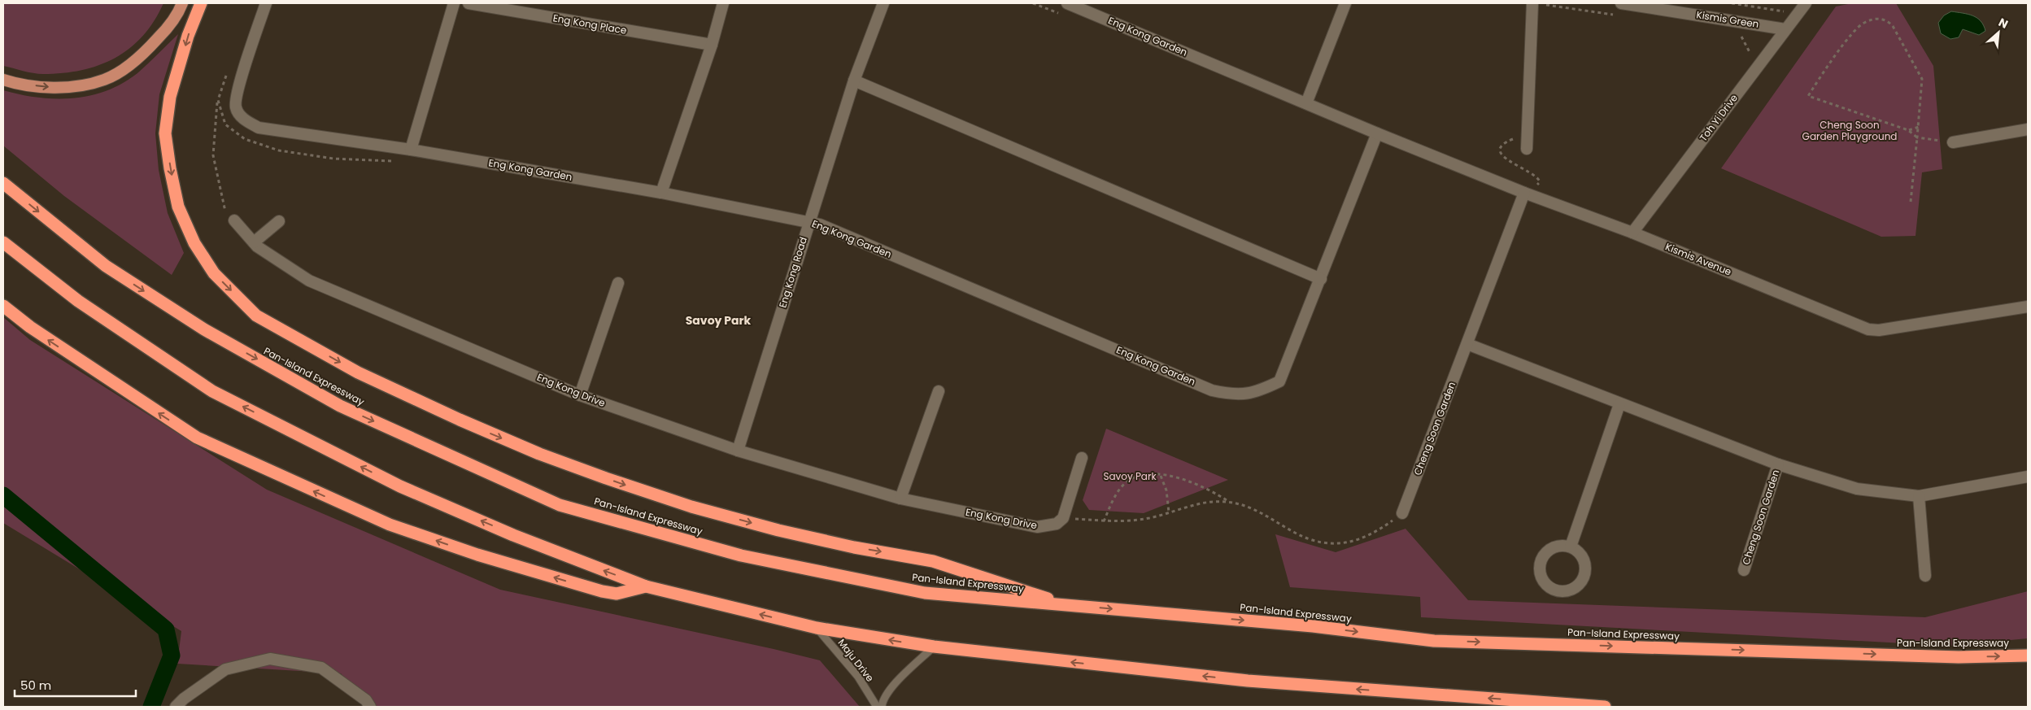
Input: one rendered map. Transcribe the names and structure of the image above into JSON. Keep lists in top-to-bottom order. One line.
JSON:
{"streets":{"highway":["Pan-Island Expressway"],"street":["Kismis Green","Eng Kong Place","Eng Kong Garden","Toh Yi Drive","Kismis Avenue","Eng Kong Road","Eng Kong Drive","Cheng Soon Garden"],"lane":["Maju Drive"]},"crossings":[["Kismis Green","Toh Yi Drive"],["Eng Kong Garden","Kismis Avenue"],["Eng Kong Garden","Eng Kong Road"],["Toh Yi Drive","Kismis Avenue"],["Kismis Avenue","Cheng Soon Garden"],["Eng Kong Road","Eng Kong Drive"]],"districts":["Savoy Park"],"parks":["Cheng Soon Garden Playground","Savoy Park"],"scale_bar":"50 m","north":"top right"}
